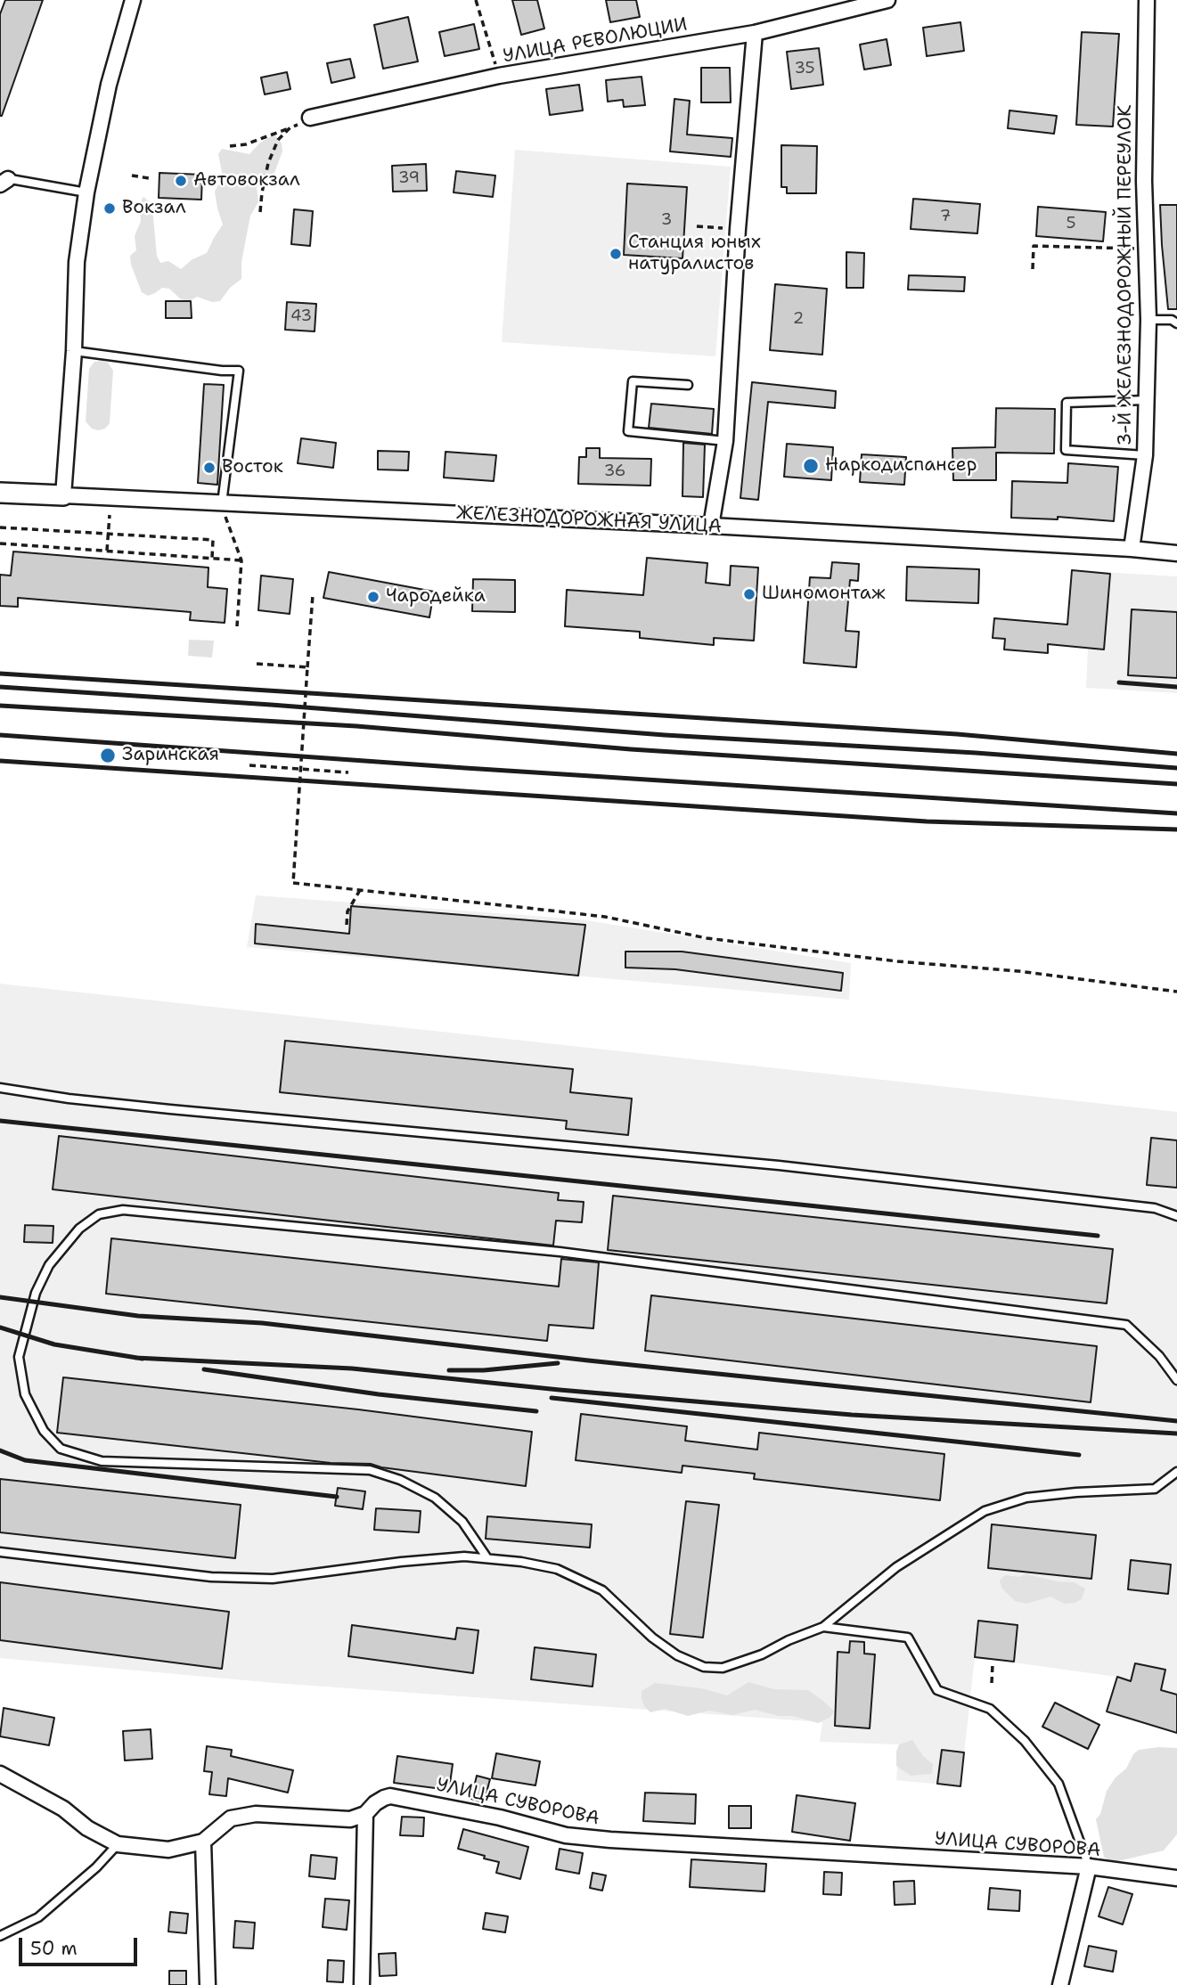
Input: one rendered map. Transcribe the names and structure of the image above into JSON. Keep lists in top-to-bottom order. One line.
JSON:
{"streets":{"street":["УЛИЦА РЕВОЛЮЦИИ","3-Й ЖЕЛЕЗНОДОРОЖНЫЙ ПЕРЕУЛОК","ЖЕЛЕЗНОДОРОЖНАЯ УЛИЦА","УЛИЦА СУВОРОВА"]},"crossings":[["3-Й ЖЕЛЕЗНОДОРОЖНЫЙ ПЕРЕУЛОК","ЖЕЛЕЗНОДОРОЖНАЯ УЛИЦА"]],"places":["Автовокзал","Вокзал","Станция юных натуралистов","Наркодиспансер","Восток","Шиномонтаж","Чародейка","Заринская"],"house_numbers":["35","39","7","3","5","43","2","36"],"scale_bar":"50 m"}
